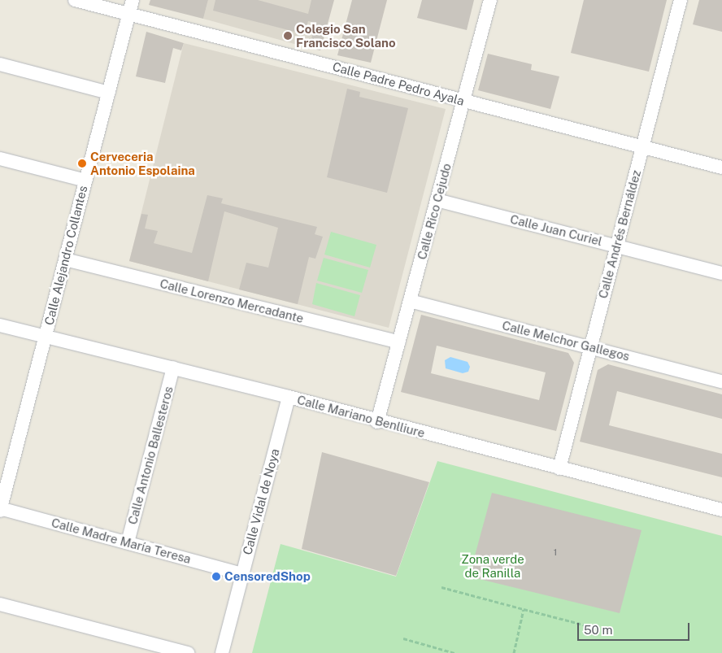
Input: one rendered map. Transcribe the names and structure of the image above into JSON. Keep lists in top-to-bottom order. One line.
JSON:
{"streets":{"street":["Calle Padre Pedro Ayala","Calle Rico Cejudo","Calle Juan Curiel","Calle Andrés Bernáldez","Calle Alejandro Collantes","Calle Lorenzo Mercadante","Calle Melchor Gallegos","Calle Mariano Benlliure","Calle Antonio Ballesteros","Calle Vidal de Noya","Calle Madre María Teresa"]},"crossings":[["Calle Padre Pedro Ayala","Calle Rico Cejudo"],["Calle Padre Pedro Ayala","Calle Andrés Bernáldez"],["Calle Padre Pedro Ayala","Calle Alejandro Collantes"],["Calle Rico Cejudo","Calle Juan Curiel"],["Calle Rico Cejudo","Calle Lorenzo Mercadante"],["Calle Rico Cejudo","Calle Melchor Gallegos"],["Calle Rico Cejudo","Calle Mariano Benlliure"],["Calle Juan Curiel","Calle Andrés Bernáldez"],["Calle Andrés Bernáldez","Calle Melchor Gallegos"],["Calle Andrés Bernáldez","Calle Mariano Benlliure"],["Calle Alejandro Collantes","Calle Lorenzo Mercadante"],["Calle Alejandro Collantes","Calle Mariano Benlliure"],["Calle Alejandro Collantes","Calle Madre María Teresa"],["Calle Mariano Benlliure","Calle Antonio Ballesteros"],["Calle Mariano Benlliure","Calle Vidal de Noya"],["Calle Antonio Ballesteros","Calle Madre María Teresa"],["Calle Vidal de Noya","Calle Madre María Teresa"]],"parks":["Zona verde de Ranilla"],"places":["Colegio San Francisco Solano","Cerveceria Antonio Espolaina","CensoredShop"],"house_numbers":["1"],"scale_bar":"50 m"}
